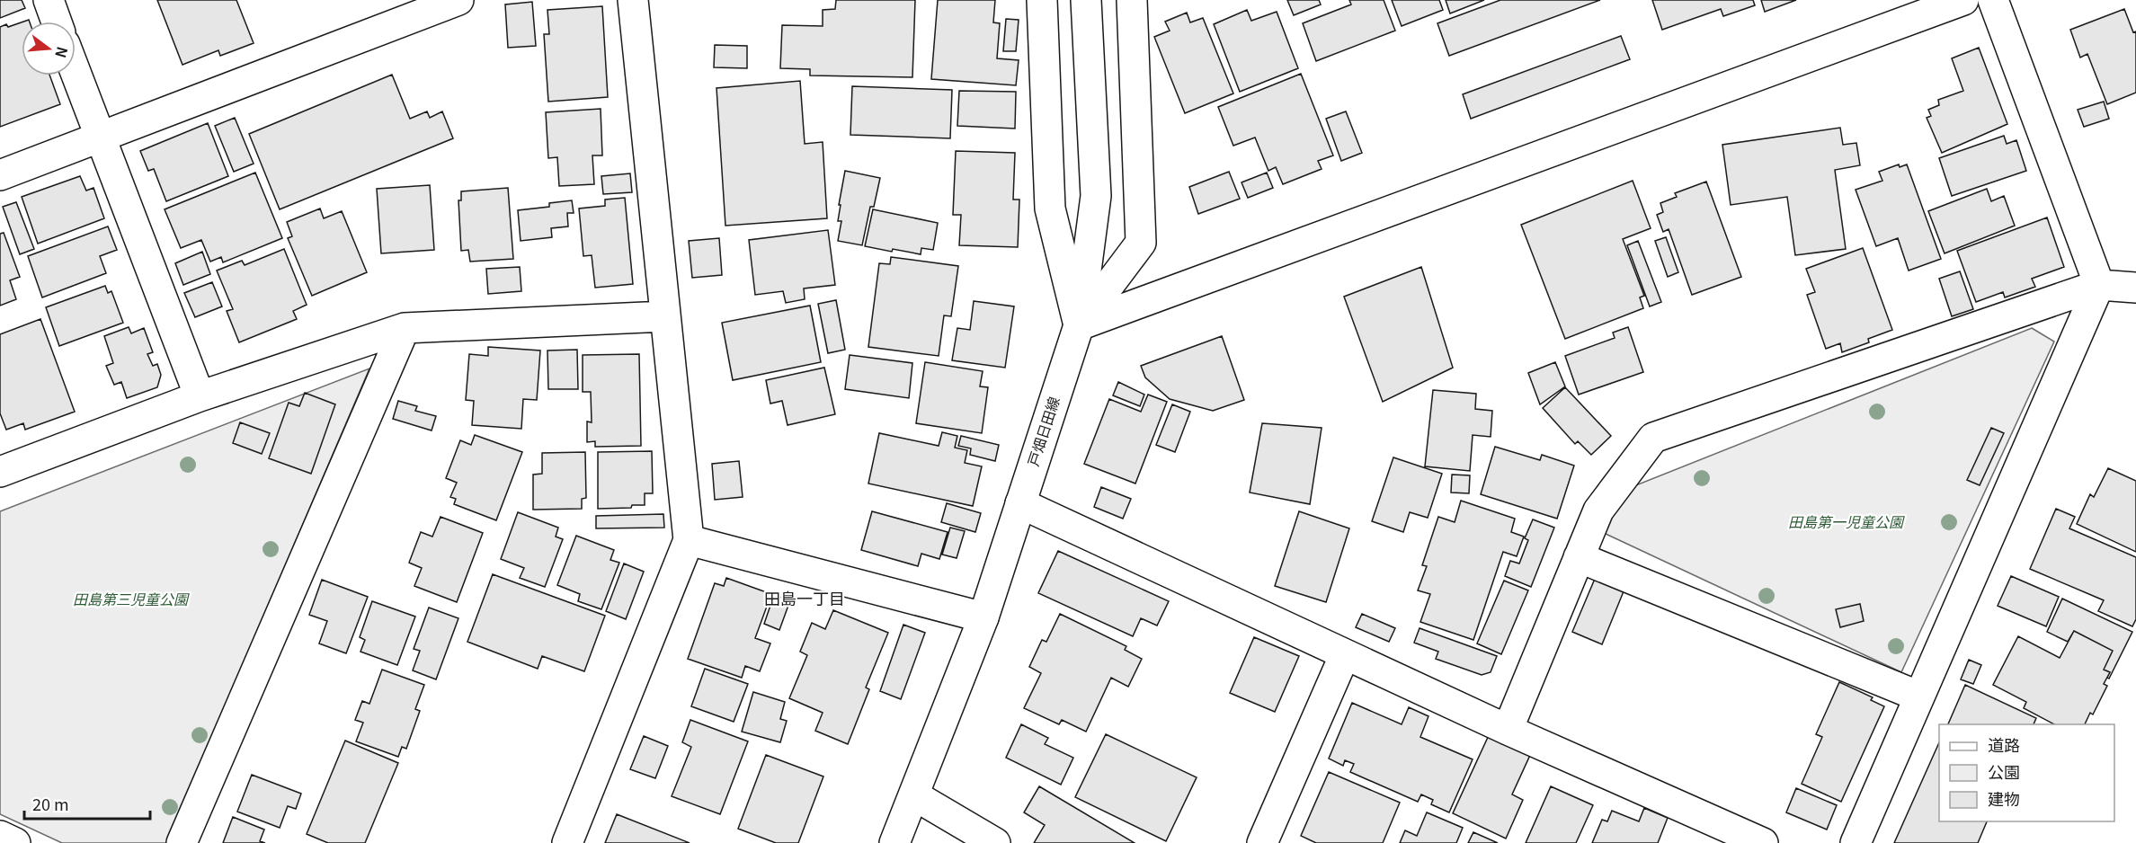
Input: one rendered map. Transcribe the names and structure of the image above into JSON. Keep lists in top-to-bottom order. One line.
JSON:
{"streets":{"street":["戸畑日田線"]},"districts":["田島一丁目"],"parks":["田島第一児童公園","田島第三児童公園"],"legend":["道路","公園","建物"],"scale_bar":"20 m","north":"right"}
